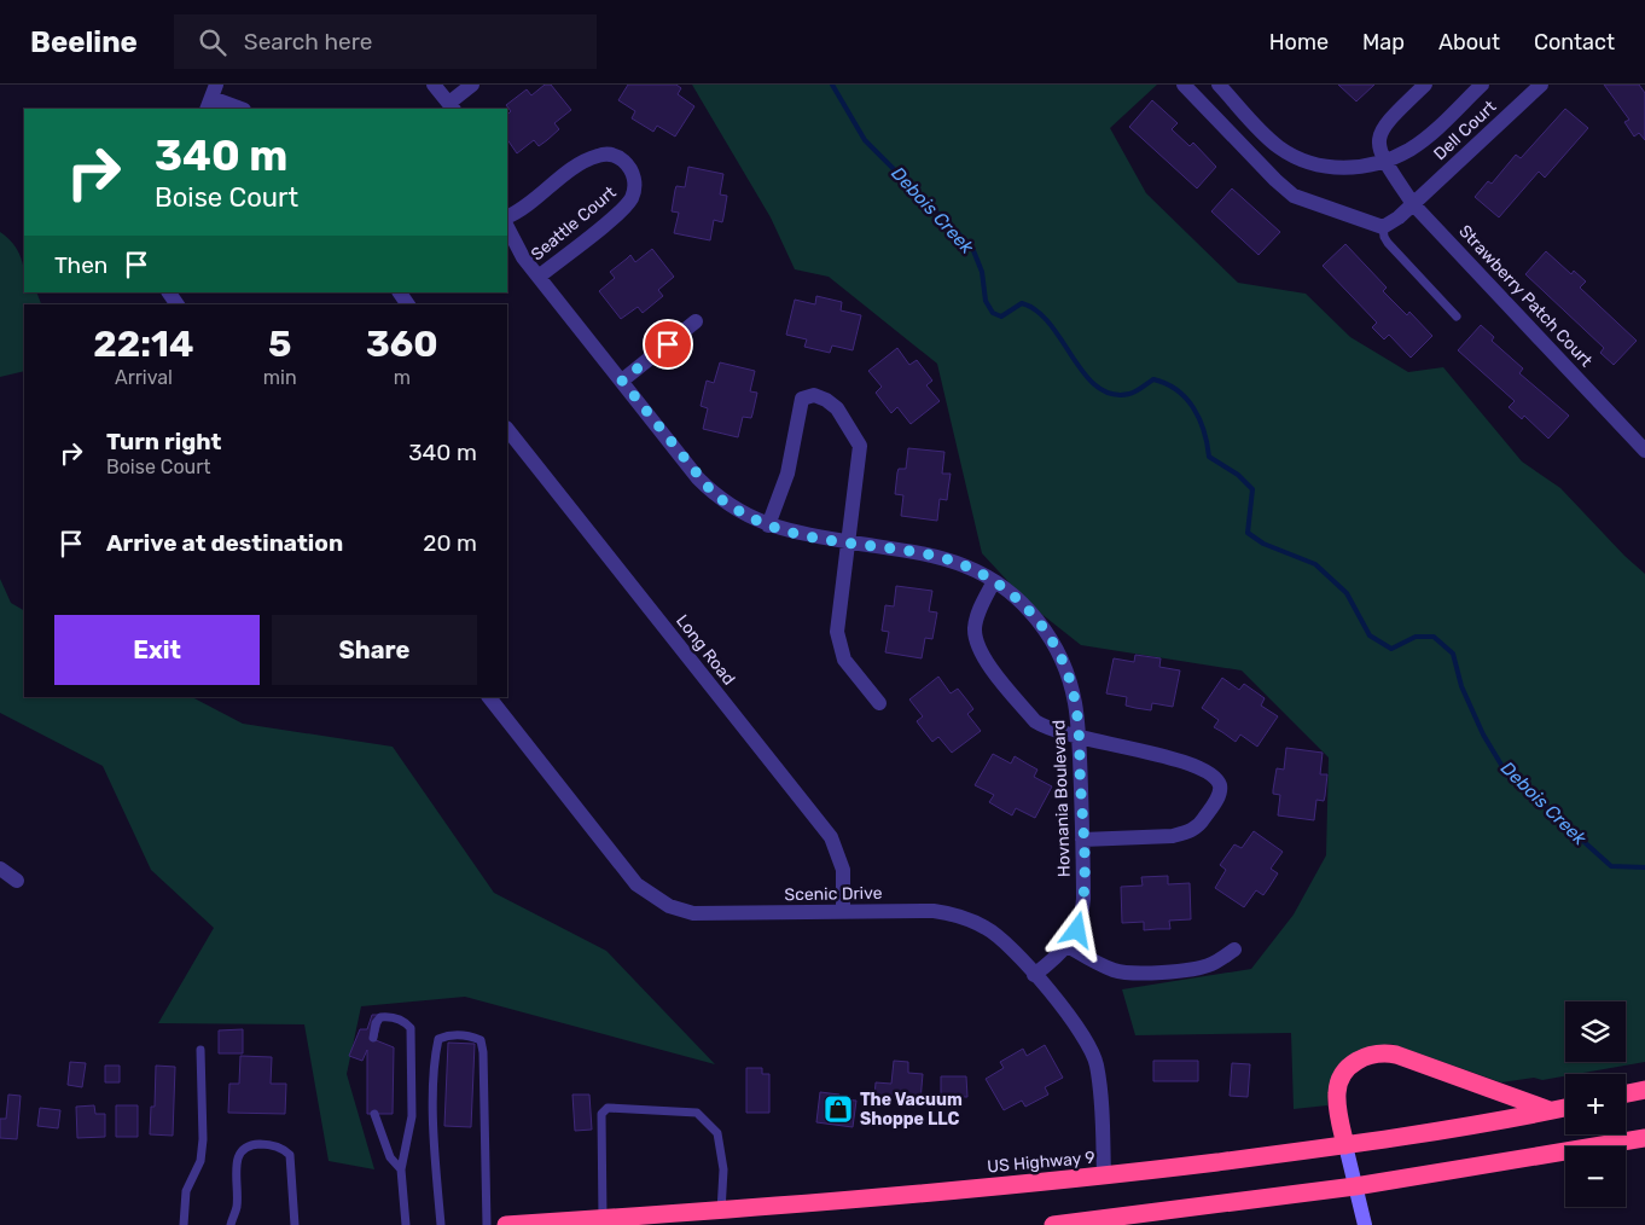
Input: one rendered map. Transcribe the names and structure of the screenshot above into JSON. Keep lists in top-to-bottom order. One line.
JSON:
{"streets":{"highway":["US Highway 9"],"street":["Dell Court","Seattle Court","Strawberry Patch Court","Long Road","Hovnania Boulevard","Scenic Drive"]},"crossings":[["Dell Court","Strawberry Patch Court"],["Seattle Court","Hovnania Boulevard"],["Long Road","Scenic Drive"],["Hovnania Boulevard","Scenic Drive"],["Scenic Drive","US Highway 9"]],"water":["Debois Creek"],"places":{"shop":["The Vacuum Shoppe LLC"]},"page":{"header":"Beeline","search":"Search here","nav":["Home","Map","About","Contact"],"turn":["340 m","Boise Court"],"then":"Then","eta":["22:14","Arrival","5","min","360","m"],"list":[{"name":"Turn right","note":"Boise Court","value":"340 m"},{"name":"Arrive at destination","value":"20 m"}],"buttons":["Exit","Share"],"map_buttons":["+","−"]}}
